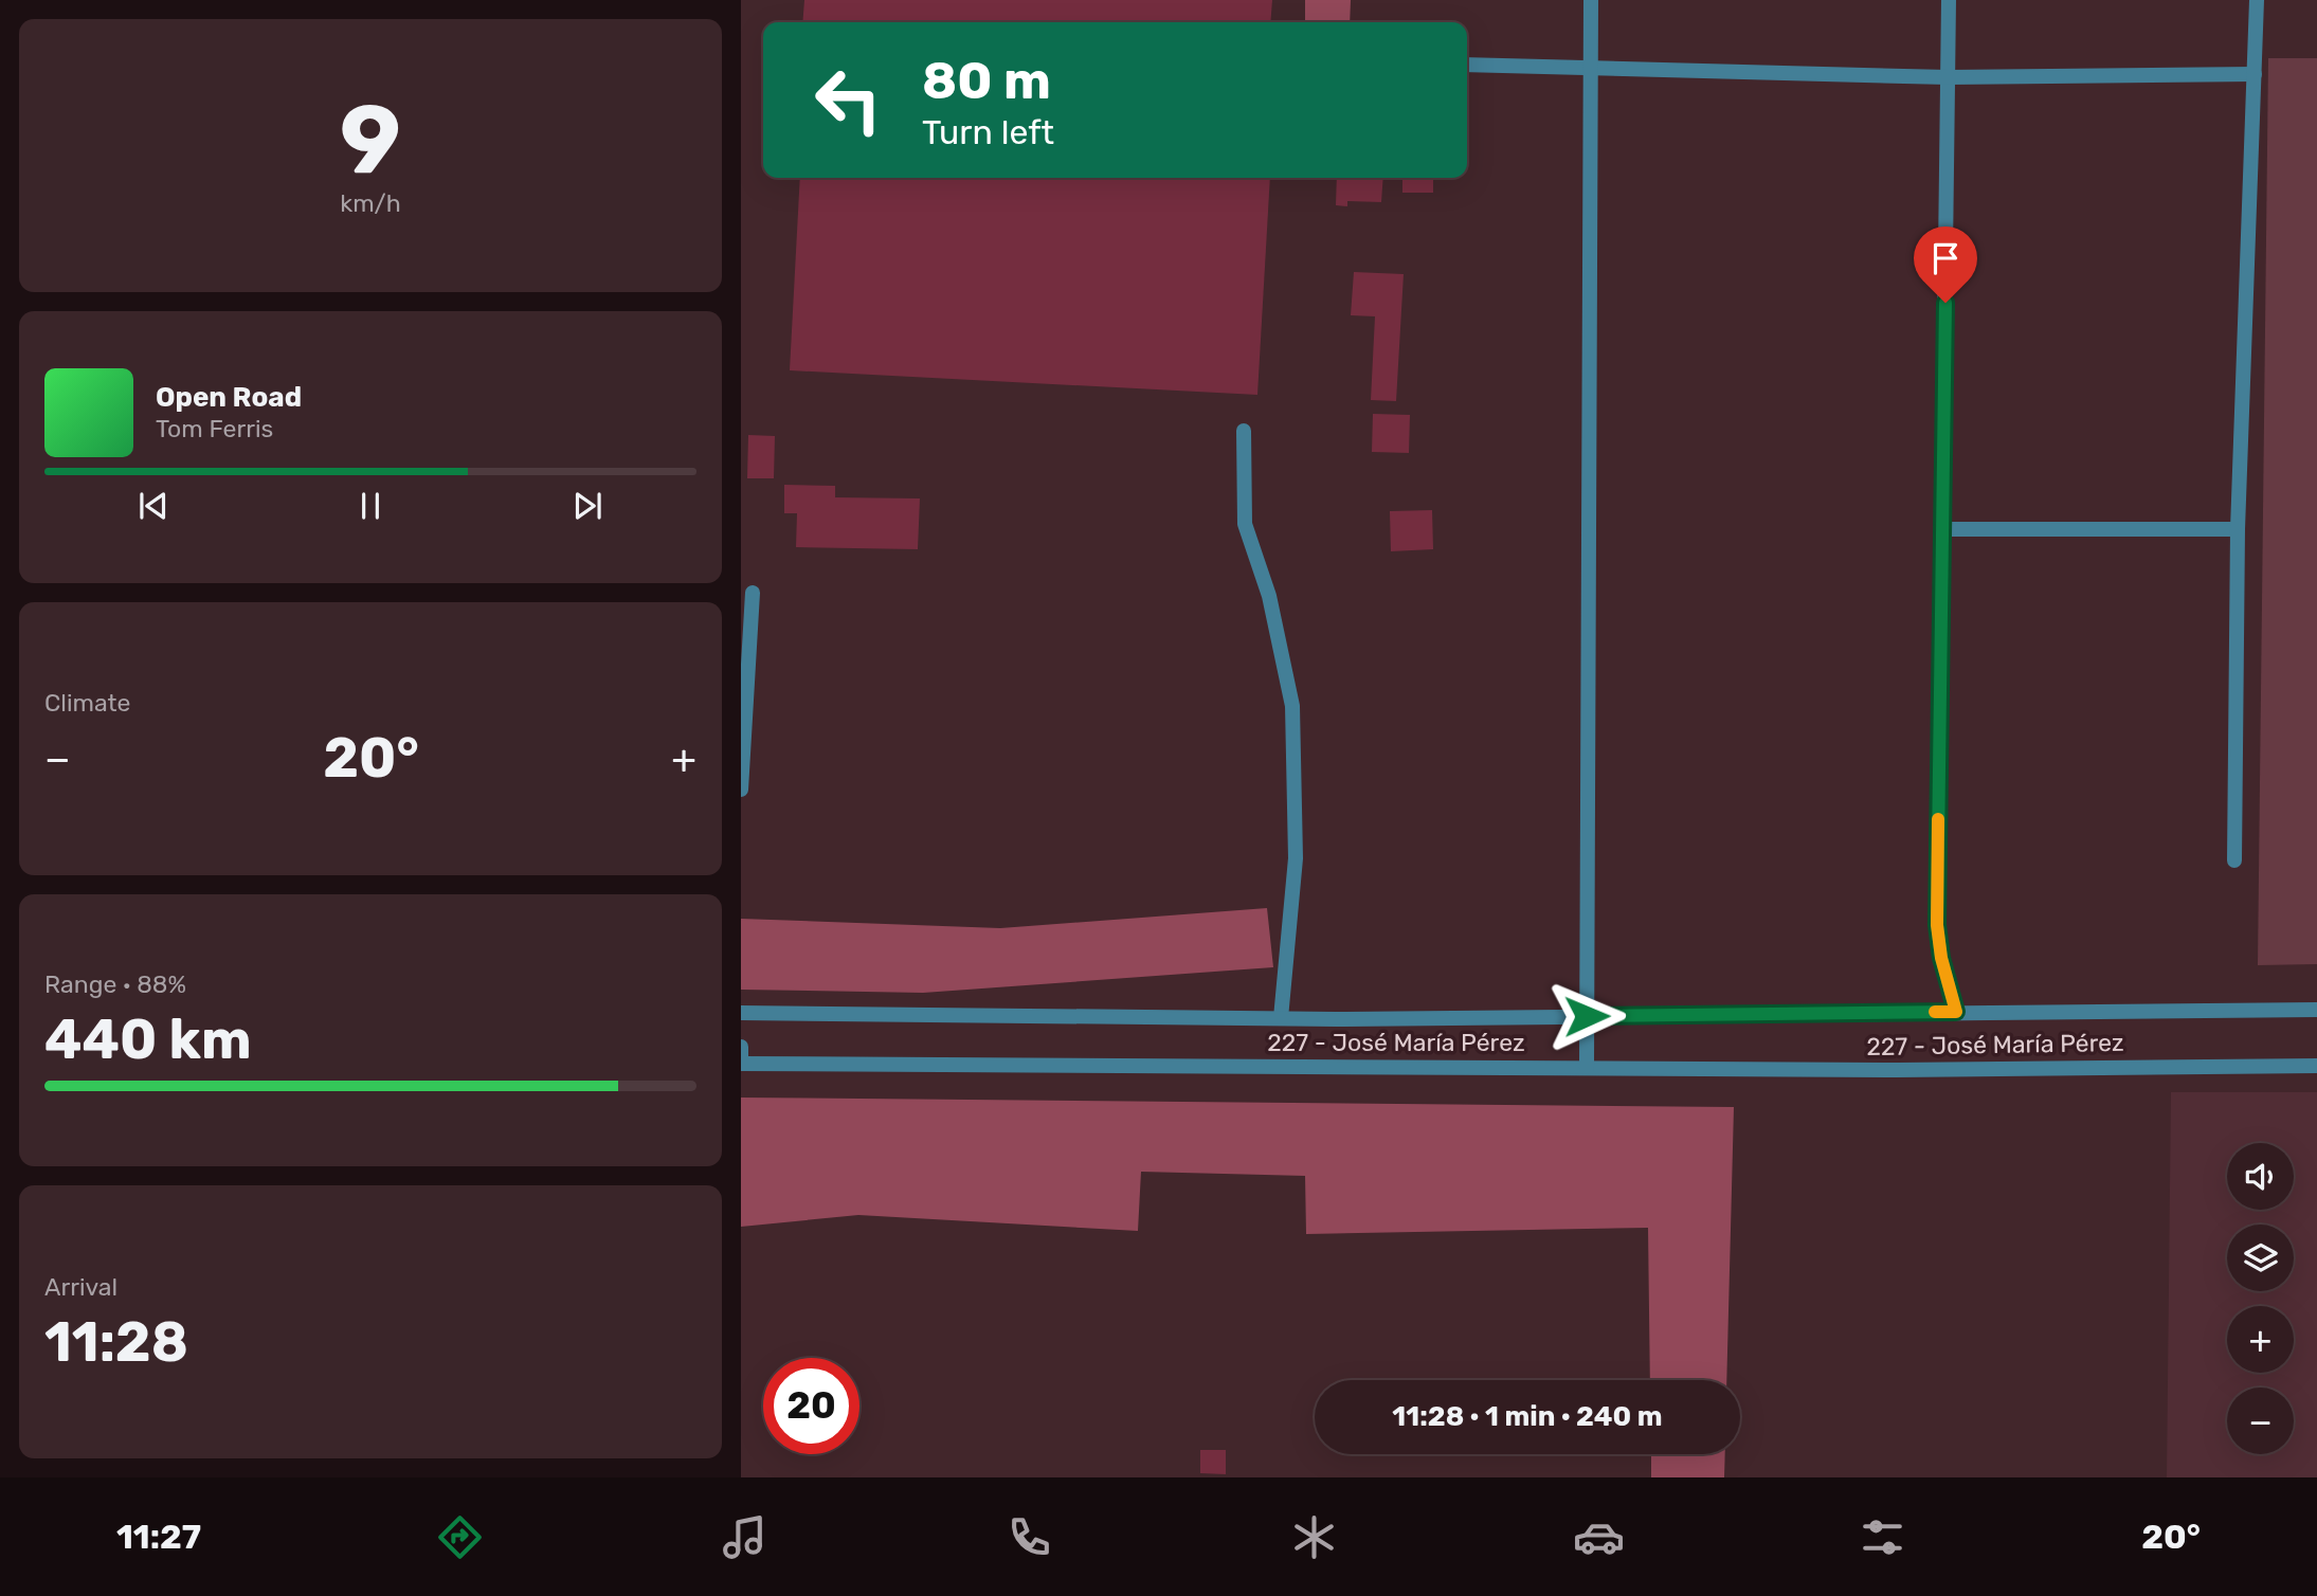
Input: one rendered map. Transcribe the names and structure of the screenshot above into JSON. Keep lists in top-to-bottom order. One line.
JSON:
{"streets":{"street":["227 - José María Pérez"]},"page":{"tile":[["9","km/h"],"Climate",["Range · 88%","440 km"],["Arrival","11:28"]],"turn":["80 m","Turn left"],"song":["Open Road","Tom Ferris"],"heat":["−","20°","+"],"map_buttons":["+","−"],"limit":"20","trip":"11:28 · 1 min · 240 m","tabs":["11:27","20°"]}}
